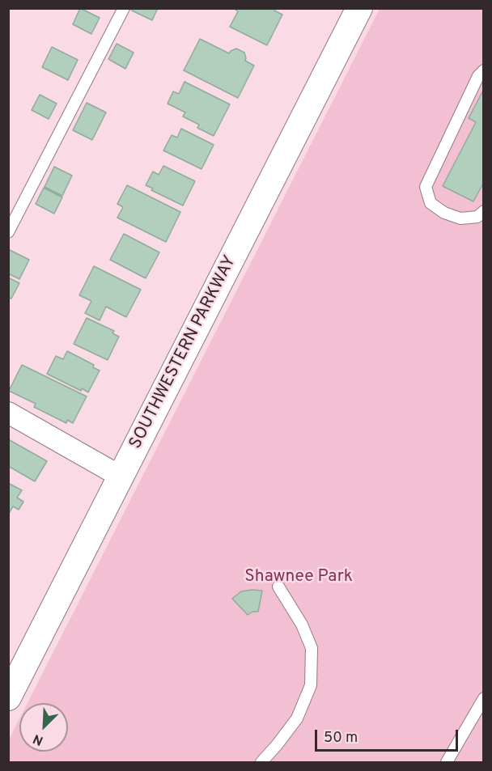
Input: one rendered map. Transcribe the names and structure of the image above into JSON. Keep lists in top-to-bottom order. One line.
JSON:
{"streets":{"street":["SOUTHWESTERN PARKWAY"]},"parks":["Shawnee Park"],"scale_bar":"50 m","north":"bottom left"}
